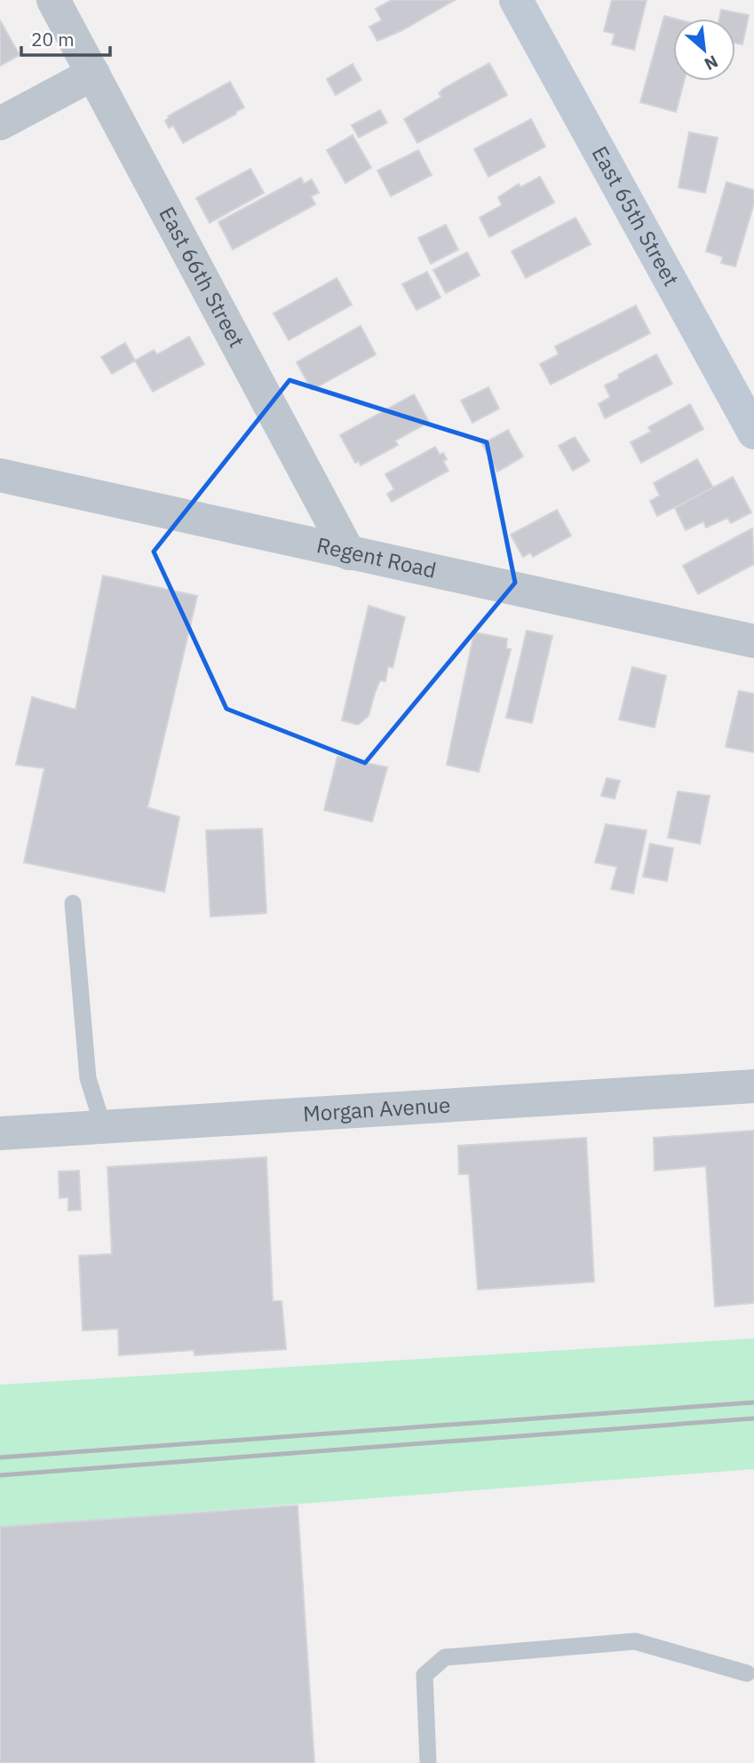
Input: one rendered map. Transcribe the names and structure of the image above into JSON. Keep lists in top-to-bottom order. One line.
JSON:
{"streets":{"street":["East 65th Street","East 66th Street","Regent Road","Morgan Avenue"]},"crossings":[["East 66th Street","Regent Road"]],"scale_bar":"20 m","north":"bottom right"}
